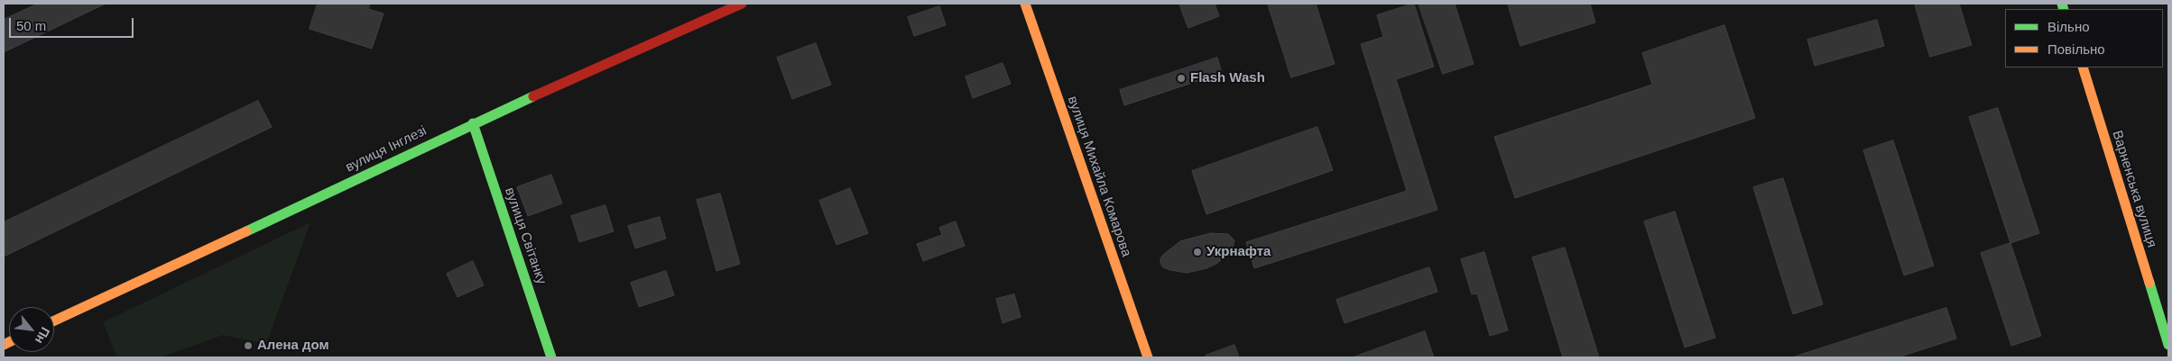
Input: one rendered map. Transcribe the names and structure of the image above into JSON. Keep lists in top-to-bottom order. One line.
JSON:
{"streets":{"main road":["вулиця Інглезі","вулиця Михайла Комарова","Варненська вулиця","вулиця Світанку"]},"crossings":[["вулиця Інглезі","вулиця Світанку"]],"places":["Flash Wash","Укрнафта","Алена дом"],"legend":["Вільно","Повільно"],"scale_bar":"50 m","north":"bottom right"}
